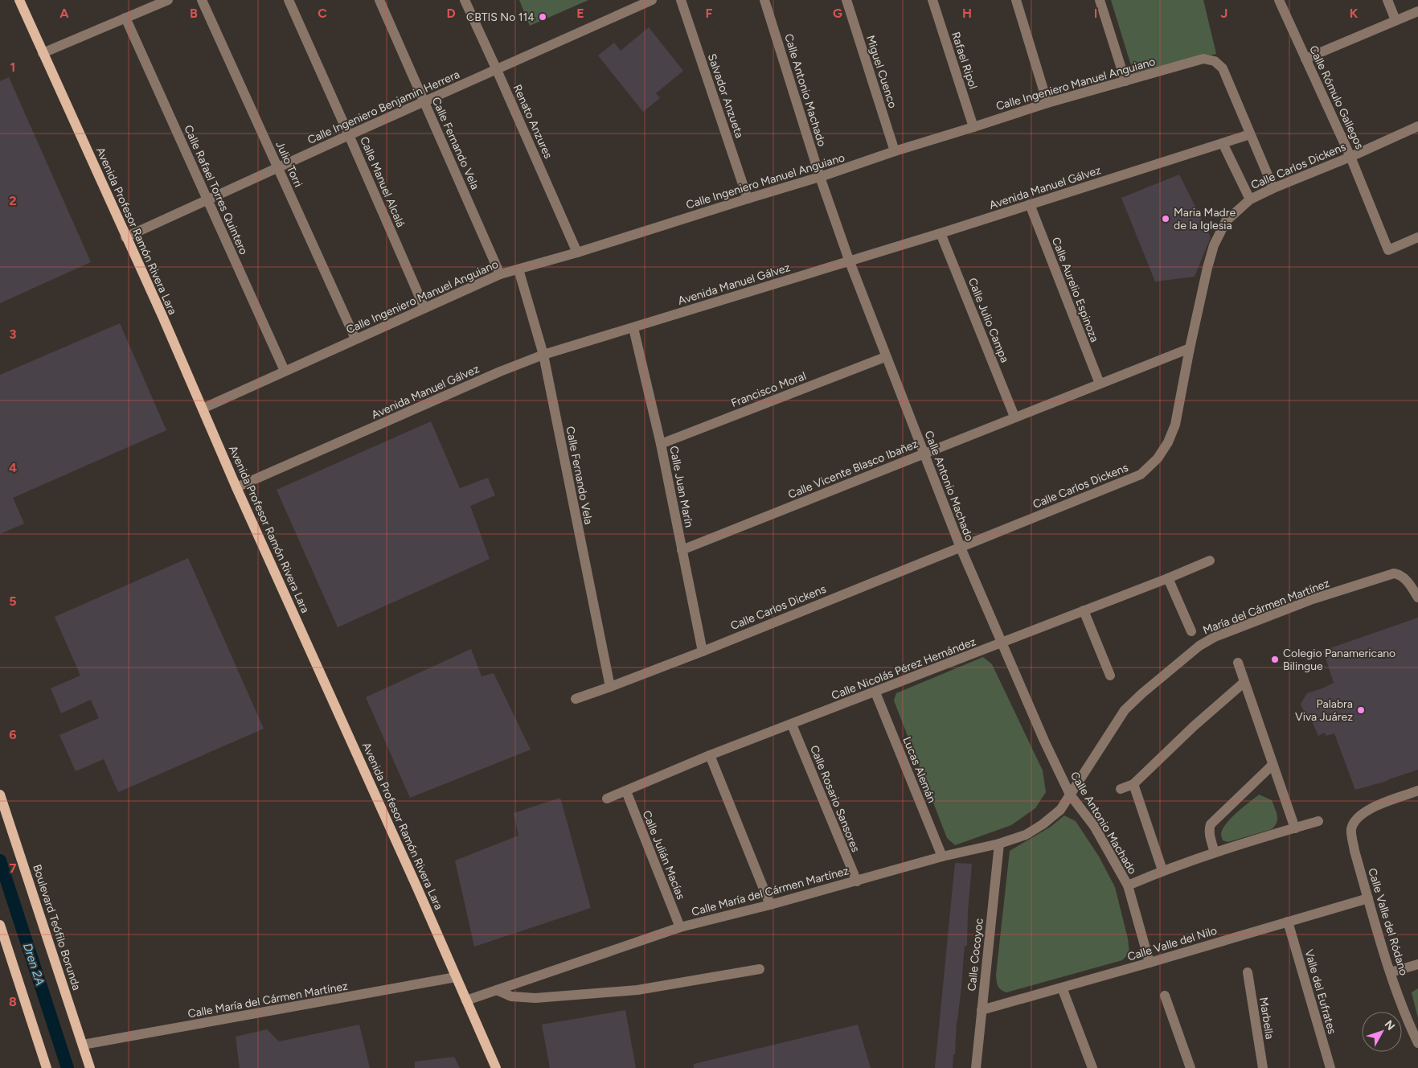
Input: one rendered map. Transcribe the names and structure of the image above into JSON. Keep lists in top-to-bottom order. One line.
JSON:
{"streets":{"main road":["Avenida Profesor Ramón Rivera Lara","Boulevard Teófilo Borunda"],"street":["Rafael Ripol","Miguel Cuenco","Calle Ingeniero Manuel Anguiano","Calle Antonio Machado","Salvador Anzueta","Calle Rómulo Gallegos","Calle Ingeniero Benjamin Herrera","Renato Anzures","Calle Fernando Vela","Julio Torri","Calle Carlos Dickens","Calle Manuel Alcalá","Avenida Manuel Gálvez","Calle Rafael Torres Quintero","Calle Aurelio Espinoza","Calle Julio Campa","Francisco Moral","Calle Vicente Blasco Ibañez","Calle Juan Marín","María del Cármen Martínez","Calle Nicolás Pérez Hernández","Lucas Alemán","Calle Rosario Sansores","Calle Julián Macías","Calle María del Cármen Martínez","Calle Valle del Ródano","Calle Valle del Nilo","Calle Cocoyoc","Valle del Eufrates","Marbella"]},"crossings":[["Rafael Ripol","Calle Ingeniero Manuel Anguiano"],["Miguel Cuenco","Calle Ingeniero Manuel Anguiano"],["Calle Ingeniero Manuel Anguiano","Calle Antonio Machado"],["Calle Ingeniero Manuel Anguiano","Salvador Anzueta"],["Calle Ingeniero Manuel Anguiano","Renato Anzures"],["Calle Ingeniero Manuel Anguiano","Calle Fernando Vela"],["Calle Ingeniero Manuel Anguiano","Julio Torri"],["Calle Ingeniero Manuel Anguiano","Calle Carlos Dickens"],["Calle Ingeniero Manuel Anguiano","Calle Manuel Alcalá"],["Calle Ingeniero Manuel Anguiano","Avenida Manuel Gálvez"],["Calle Ingeniero Manuel Anguiano","Calle Rafael Torres Quintero"],["Calle Ingeniero Manuel Anguiano","Avenida Profesor Ramón Rivera Lara"],["Calle Antonio Machado","Calle Carlos Dickens"],["Calle Antonio Machado","Avenida Manuel Gálvez"],["Calle Antonio Machado","Francisco Moral"],["Calle Antonio Machado","Calle Vicente Blasco Ibañez"],["Calle Antonio Machado","María del Cármen Martínez"],["Calle Antonio Machado","Calle Nicolás Pérez Hernández"],["Calle Antonio Machado","Calle María del Cármen Martínez"],["Calle Antonio Machado","Calle Valle del Nilo"],["Calle Rómulo Gallegos","Calle Carlos Dickens"],["Calle Ingeniero Benjamin Herrera","Renato Anzures"],["Calle Ingeniero Benjamin Herrera","Calle Fernando Vela"],["Calle Ingeniero Benjamin Herrera","Julio Torri"],["Calle Ingeniero Benjamin Herrera","Calle Manuel Alcalá"],["Calle Ingeniero Benjamin Herrera","Calle Rafael Torres Quintero"],["Calle Ingeniero Benjamin Herrera","Avenida Profesor Ramón Rivera Lara"],["Calle Fernando Vela","Calle Carlos Dickens"],["Calle Fernando Vela","Avenida Manuel Gálvez"],["Calle Carlos Dickens","Calle Vicente Blasco Ibañez"],["Calle Carlos Dickens","Calle Juan Marín"],["Avenida Manuel Gálvez","Avenida Profesor Ramón Rivera Lara"],["Avenida Manuel Gálvez","Calle Aurelio Espinoza"],["Avenida Manuel Gálvez","Calle Julio Campa"],["Avenida Manuel Gálvez","Calle Juan Marín"],["Avenida Profesor Ramón Rivera Lara","Calle María del Cármen Martínez"],["Calle Aurelio Espinoza","Calle Vicente Blasco Ibañez"],["Calle Julio Campa","Calle Vicente Blasco Ibañez"],["Francisco Moral","Calle Juan Marín"],["Calle Vicente Blasco Ibañez","Calle Juan Marín"],["María del Cármen Martínez","Calle María del Cármen Martínez"],["Calle Nicolás Pérez Hernández","Lucas Alemán"],["Calle Nicolás Pérez Hernández","Calle Rosario Sansores"],["Calle Nicolás Pérez Hernández","Calle Julián Macías"],["Lucas Alemán","Calle María del Cármen Martínez"],["Calle Rosario Sansores","Calle María del Cármen Martínez"],["Calle Julián Macías","Calle María del Cármen Martínez"],["Calle María del Cármen Martínez","Boulevard Teófilo Borunda"],["Calle María del Cármen Martínez","Calle Cocoyoc"],["Calle Valle del Ródano","Calle Valle del Nilo"],["Calle Valle del Nilo","Calle Cocoyoc"],["Calle Valle del Nilo","Valle del Eufrates"]],"water":["Dren 2A"],"places":["CBTIS No 114","Maria Madre de la Iglesia","Colegio Panamericano Bilingue","Palabra Viva Juárez"],"north":"top right","grid":{"columns":["A","B","C","D","E","F","G","H","I","J","K"],"rows":["1","2","3","4","5","6","7","8"]}}
